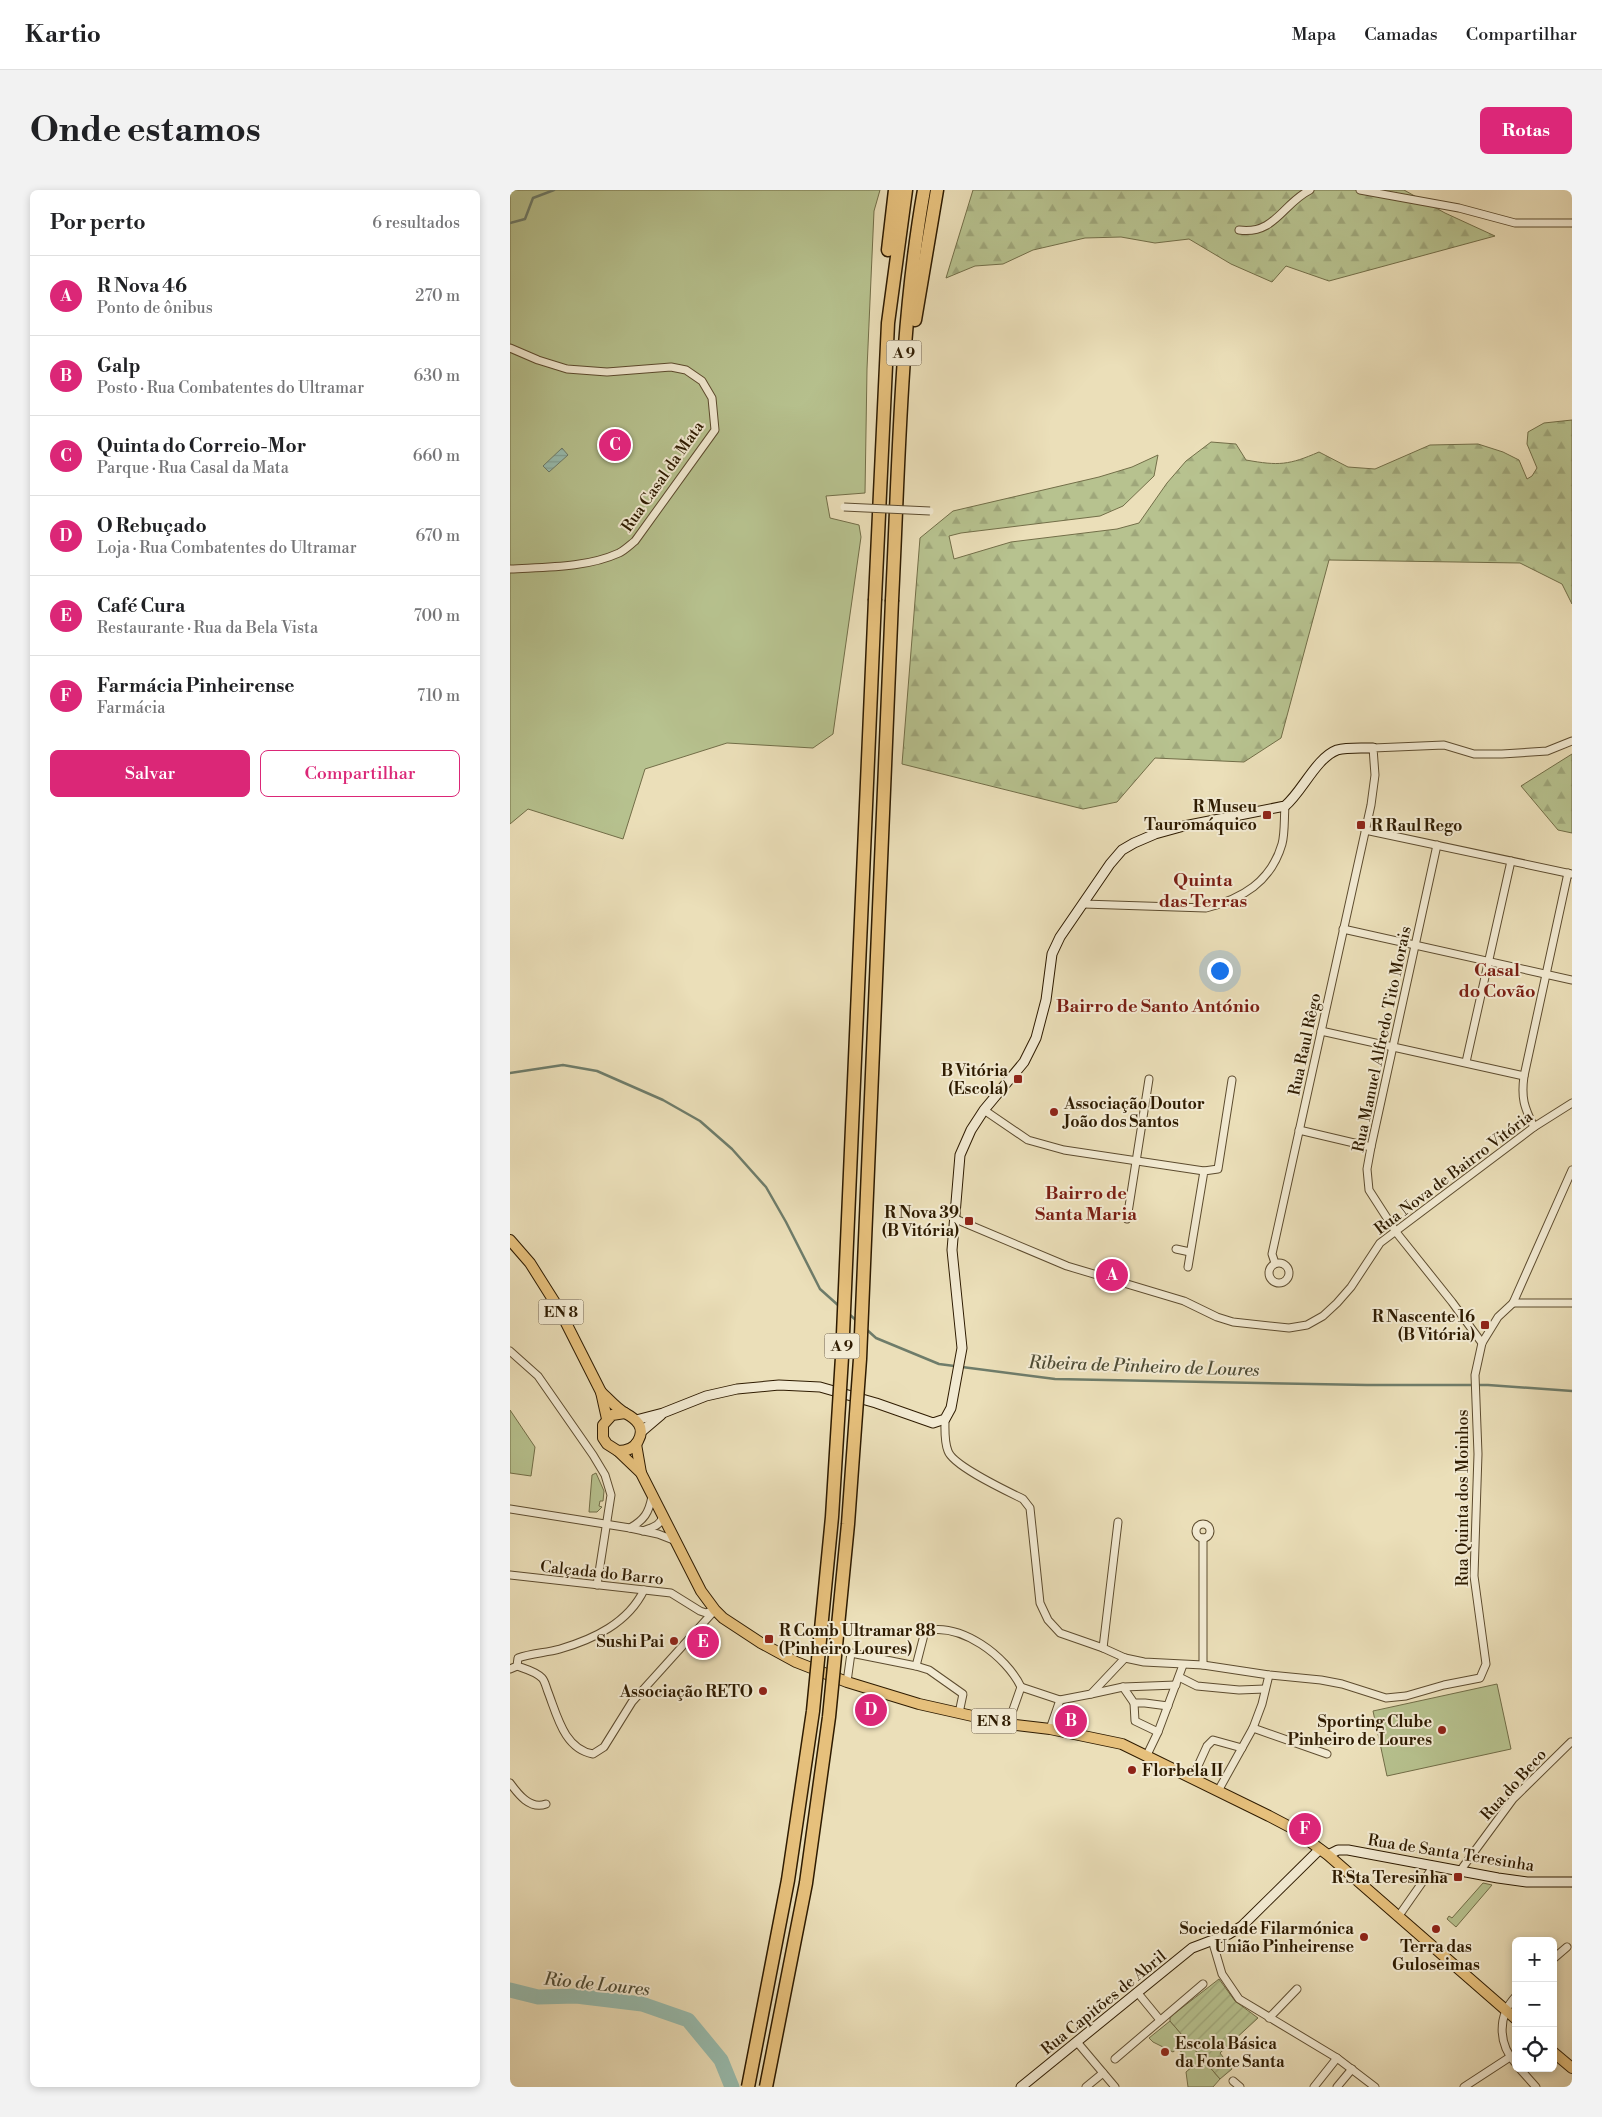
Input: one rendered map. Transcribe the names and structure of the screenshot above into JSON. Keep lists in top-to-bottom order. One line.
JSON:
{"streets":{"highway":["A 9"],"main road":["EN 8"],"street":["Rua Casal da Mata","Rua Manuel Alfredo Tito Morais","Rua Raul Rêgo","Rua Nova de Bairro Vitória","Rua Quinta dos Moinhos","Calçada do Barro","Rua do Beco","Rua de Santa Teresinha","Rua Capitões de Abril"]},"crossings":[["Rua Manuel Alfredo Tito Morais","Rua Nova de Bairro Vitória"],["Rua Manuel Alfredo Tito Morais","Rua Quinta dos Moinhos"],["EN 8","Calçada do Barro"],["EN 8","Rua de Santa Teresinha"],["EN 8","Rua Capitões de Abril"],["Rua do Beco","Rua de Santa Teresinha"],["Rua de Santa Teresinha","Rua Capitões de Abril"]],"districts":["Quinta das Terras","Casal do Covão","Bairro de Santo António","Bairro de Santa Maria"],"water":["Ribeira de Pinheiro de Loures","Rio de Loures"],"places":{"transit":["R Museu Tauromáquico","R Raul Rego","B Vitória (Escola)","R Nova 39 (B Vitória)","R Nascente 16 (B Vitória)","R Comb Ultramar 88 (Pinheiro Loures)","R Sta Teresinha"],"other":["Associação Doutor João dos Santos","Sushi Pai","Associação RETO","Sporting Clube Pinheiro de Loures","Florbela II","Terra das Guloseimas","Sociedade Filarmónica União Pinheirense","Escola Básica da Fonte Santa"]},"page":{"header":"Kartio","nav":["Mapa","Camadas","Compartilhar"],"buttons":["Rotas",["Salvar","Compartilhar"]],"title":"Onde estamos","heading":["Por perto","6 resultados"],"list":[{"mark":"A","name":"R Nova 46","note":"Ponto de ônibus","value":"270 m"},{"mark":"B","name":"Galp","note":"Posto · Rua Combatentes do Ultramar","value":"630 m"},{"mark":"C","name":"Quinta do Correio-Mor","note":"Parque · Rua Casal da Mata","value":"660 m"},{"mark":"D","name":"O Rebuçado","note":"Loja · Rua Combatentes do Ultramar","value":"670 m"},{"mark":"E","name":"Café Cura","note":"Restaurante · Rua da Bela Vista","value":"700 m"},{"mark":"F","name":"Farmácia Pinheirense","note":"Farmácia","value":"710 m"}],"pins":["C","A","E","D","B","F"],"map_buttons":["+","−"]}}
